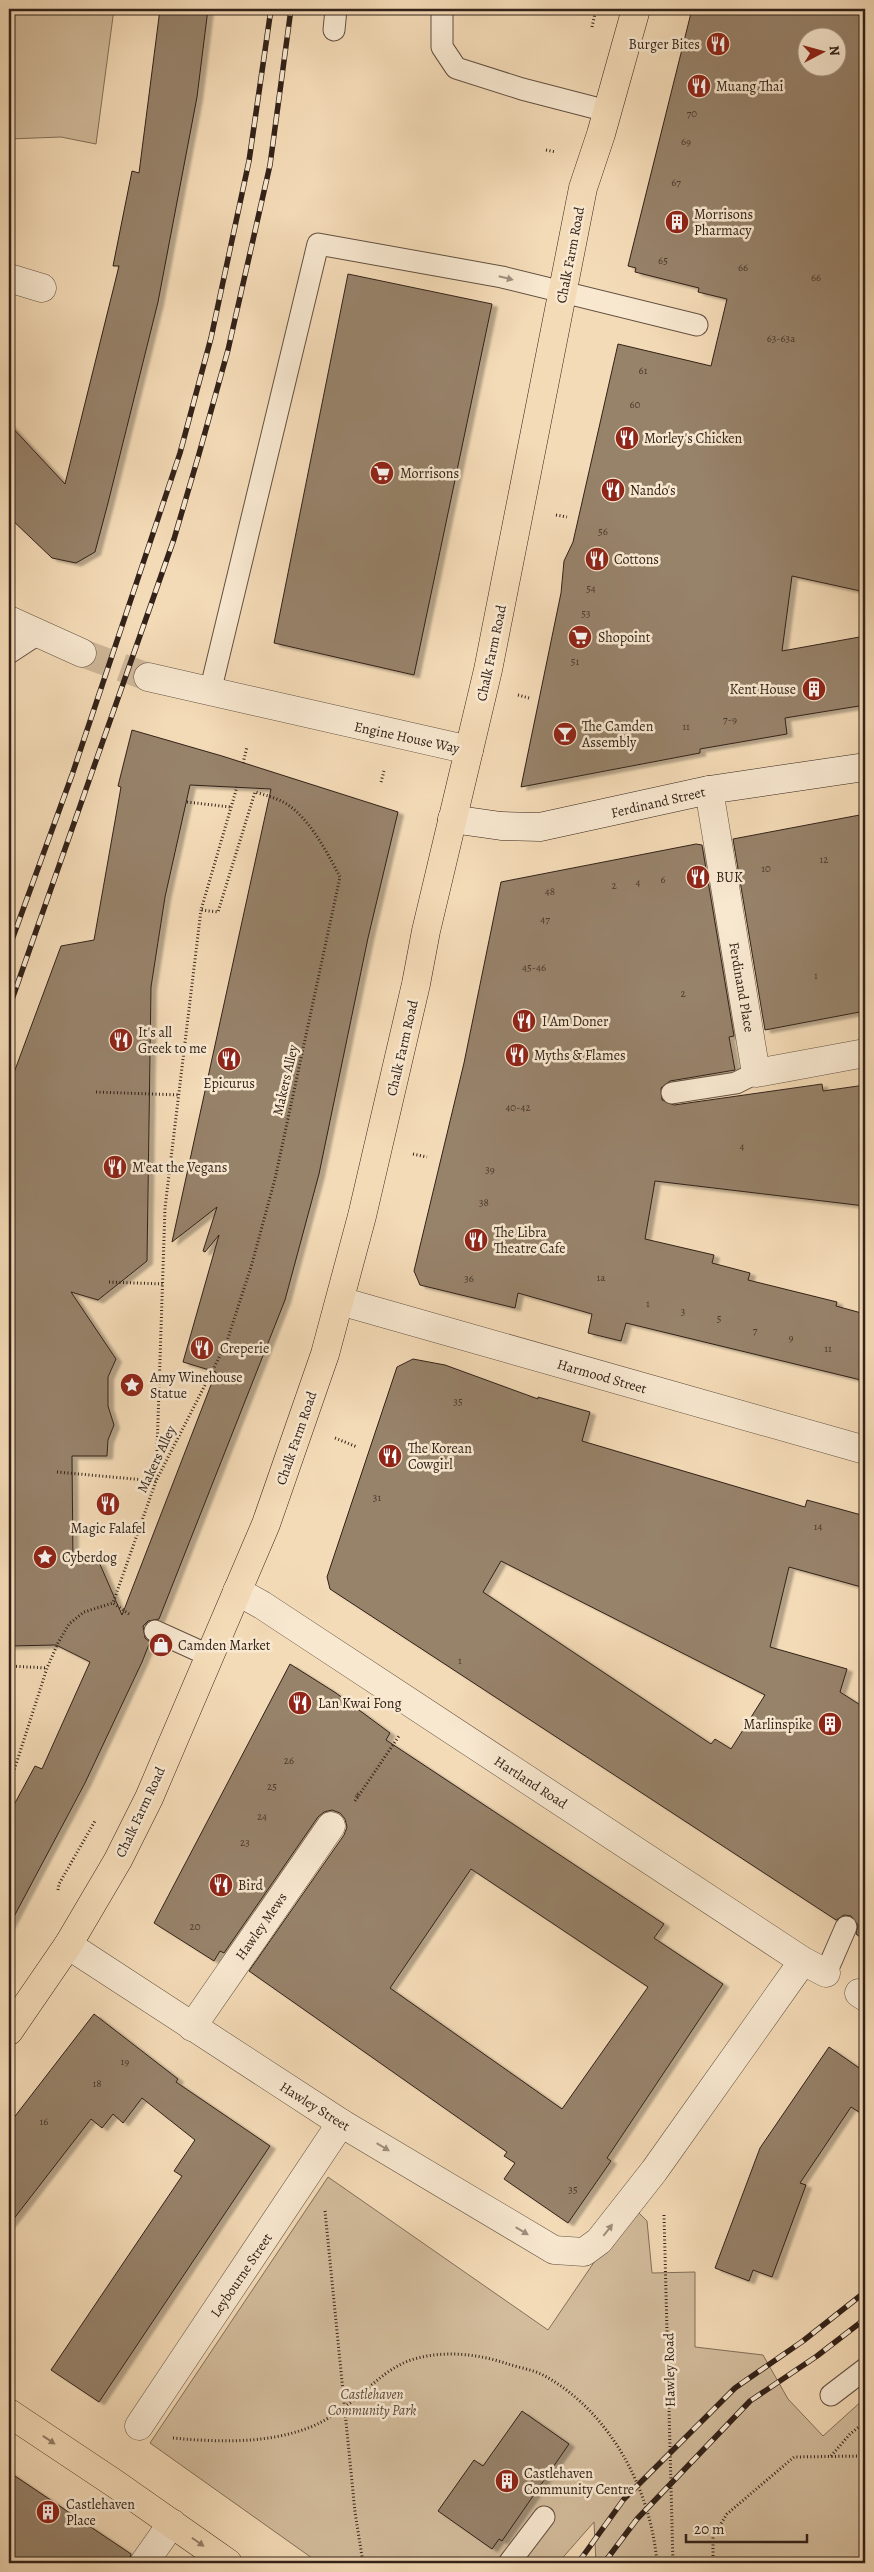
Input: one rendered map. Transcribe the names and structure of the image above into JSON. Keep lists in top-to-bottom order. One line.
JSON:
{"streets":{"main road":["Chalk Farm Road"],"street":["Engine House Way","Ferdinand Street","Ferdinand Place","Harmood Street","Hartland Road","Hawley Mews","Hawley Street","Leybourne Street"],"path":["Makers Alley","Hawley Road"]},"crossings":[["Chalk Farm Road","Engine House Way"],["Chalk Farm Road","Ferdinand Street"],["Chalk Farm Road","Harmood Street"],["Chalk Farm Road","Hartland Road"],["Chalk Farm Road","Hawley Street"],["Ferdinand Street","Ferdinand Place"],["Hawley Mews","Hawley Street"],["Hawley Street","Leybourne Street"],["Hawley Street","Hawley Road"]],"one_way":["Hawley Street"],"parks":["Castlehaven Community Park"],"places":{"restaurant":["Burger Bites","Muang Thai","Morley's Chicken","Nando's","Cottons","BUK","I Am Doner","It's all Greek to me","Myths & Flames","Epicurus","M'eat the Vegans","The Libra Theatre Cafe","Creperie","The Korean Cowgirl","Magic Falafel","Lan Kwai Fong","Bird"],"building":["Morrisons Pharmacy","Kent House","Marlinspike","Castlehaven Community Centre","Castlehaven Place"],"supermarket":["Morrisons","Shopoint"],"bar":["The Camden Assembly"],"place":["Amy Winehouse Statue","Cyberdog"],"shop":["Camden Market"]},"house_numbers":["70","69","67","65","66","66","63-63a","61","60","56","54","53","51","7-9","11","12","10","6","4","2","48","47","45-46","1","2","40-42","4","39","38","1a","36","1","3","5","7","9","11","35","31","14","1","26","25","4","24","23","20","19","18","16","35"],"scale_bar":"20 m","north":"right"}
